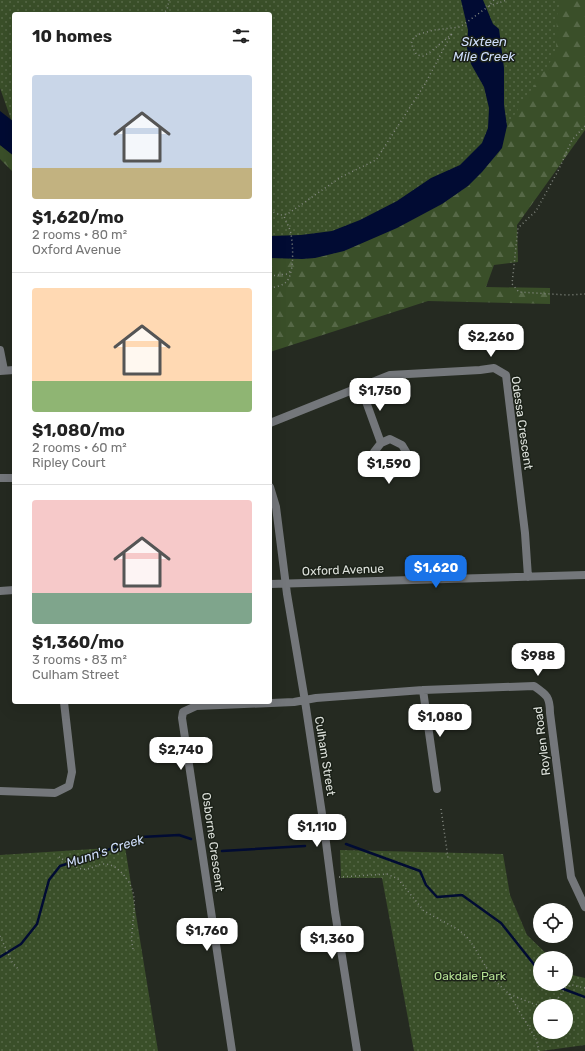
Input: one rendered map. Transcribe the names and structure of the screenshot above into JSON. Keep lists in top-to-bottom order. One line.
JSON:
{"streets":{"street":["Odessa Crescent","Oxford Avenue","Roylen Road","Culham Street","Osborne Crescent"]},"crossings":[["Odessa Crescent","Oxford Avenue"],["Oxford Avenue","Culham Street"],["Roylen Road","Culham Street"],["Roylen Road","Osborne Crescent"],["Culham Street","Osborne Crescent"]],"water":["Sixteen Mile Creek","Munn's Creek"],"parks":["Oakdale Park"],"page":{"heading":"10 homes","list":[{"name":"$1,620/mo","note":"2 rooms · 80 m² · Oxford Avenue"},{"name":"$1,080/mo","note":"2 rooms · 60 m² · Ripley Court"},{"name":"$1,360/mo","note":"3 rooms · 83 m² · Culham Street"}],"price":["$2,260","$1,750","$1,590","$1,620","$988","$1,080","$2,740","$1,110","$1,760","$1,360"],"map_buttons":["+","−"]}}
